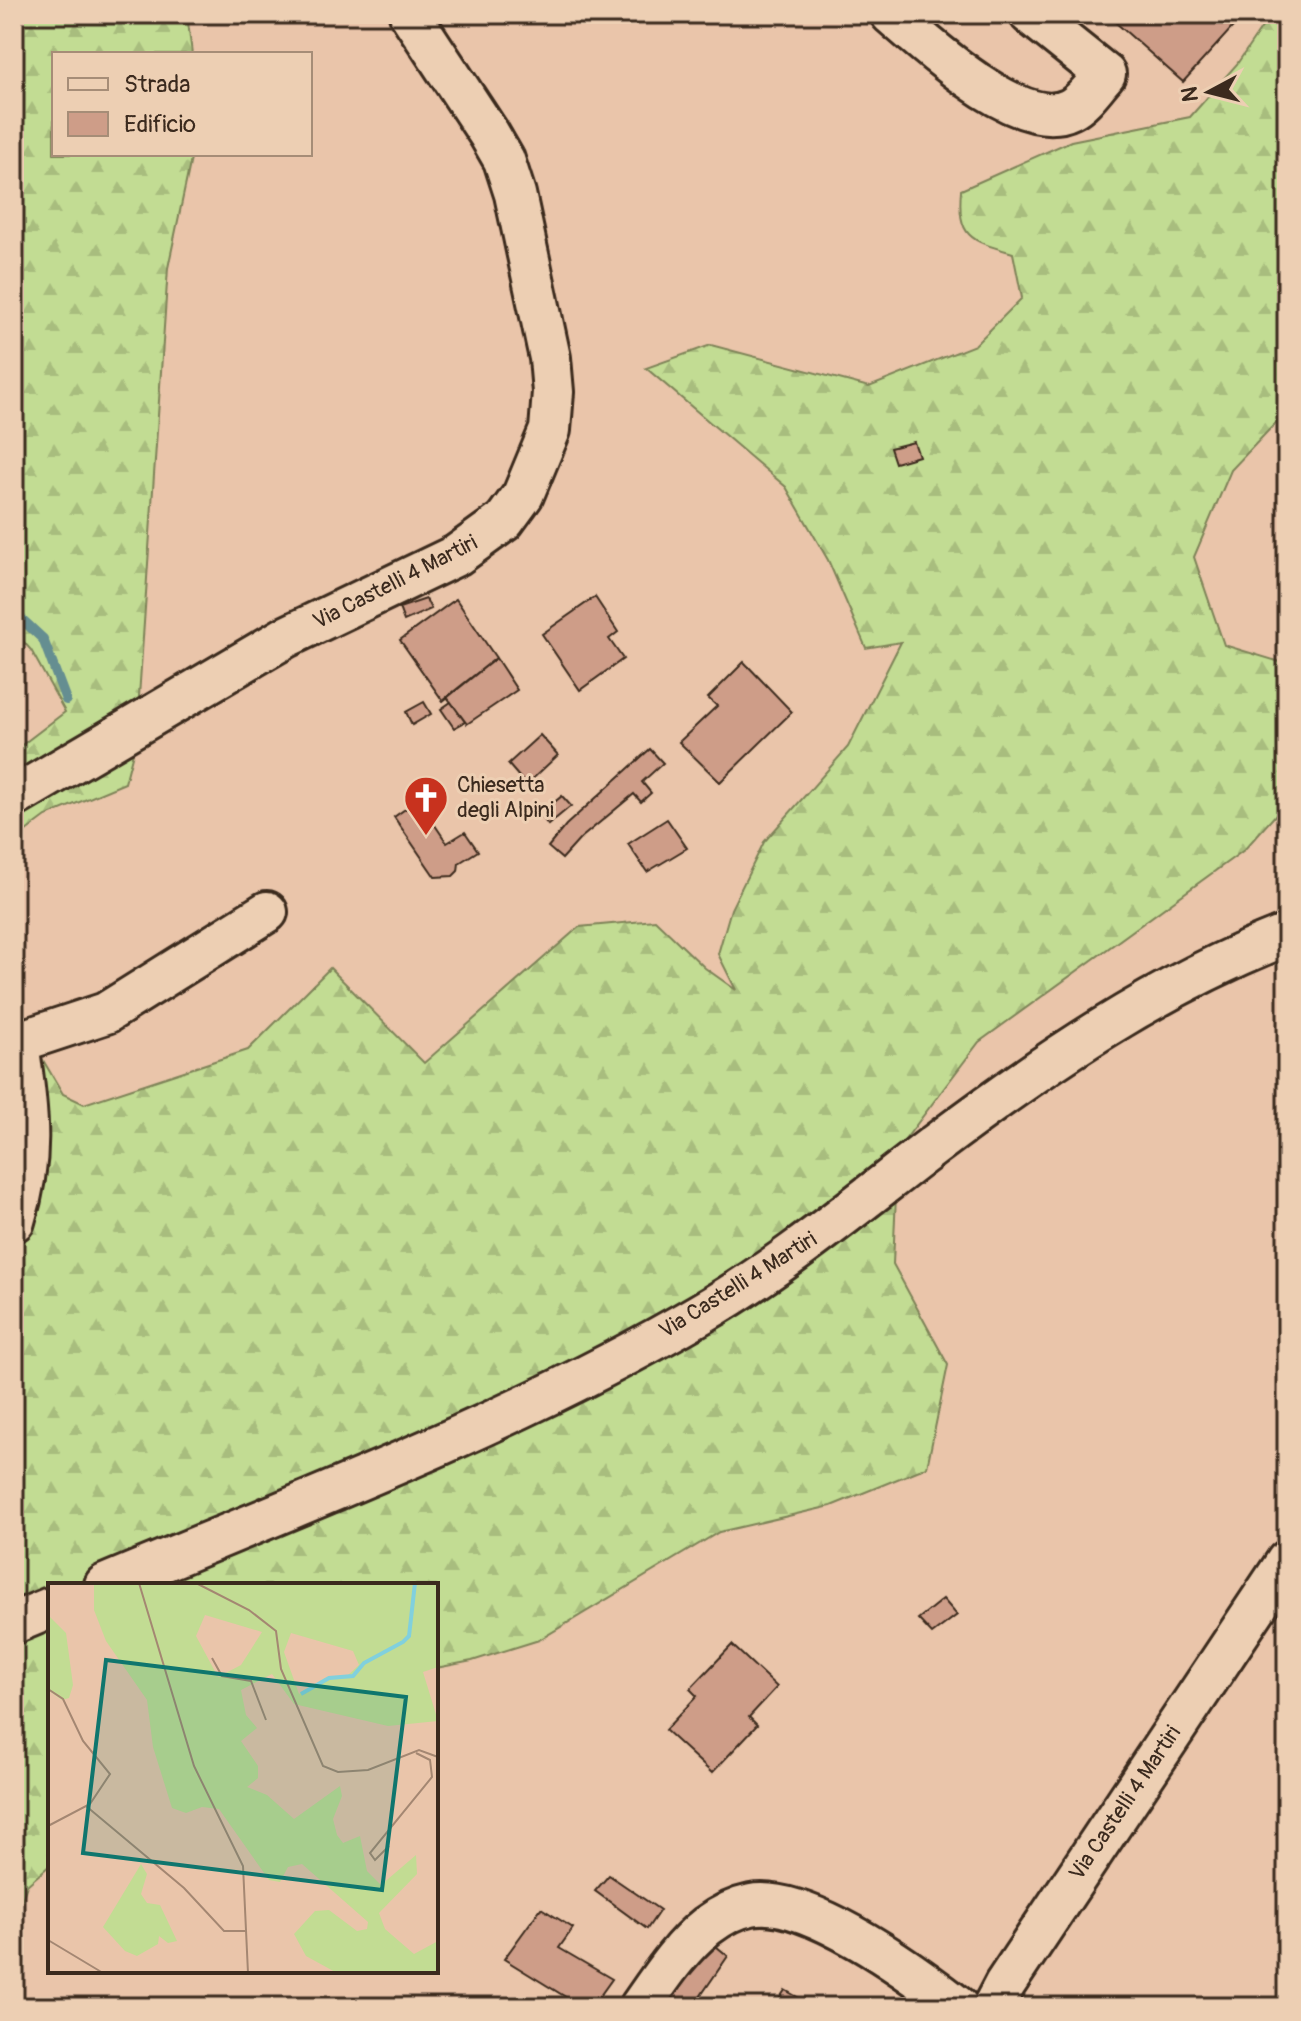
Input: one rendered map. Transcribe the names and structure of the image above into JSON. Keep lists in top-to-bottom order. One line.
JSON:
{"streets":{"street":["Via Castelli 4 Martiri"]},"places":{"church":["Chiesetta degli Alpini"]},"legend":["Strada","Edificio"],"north":"left"}
